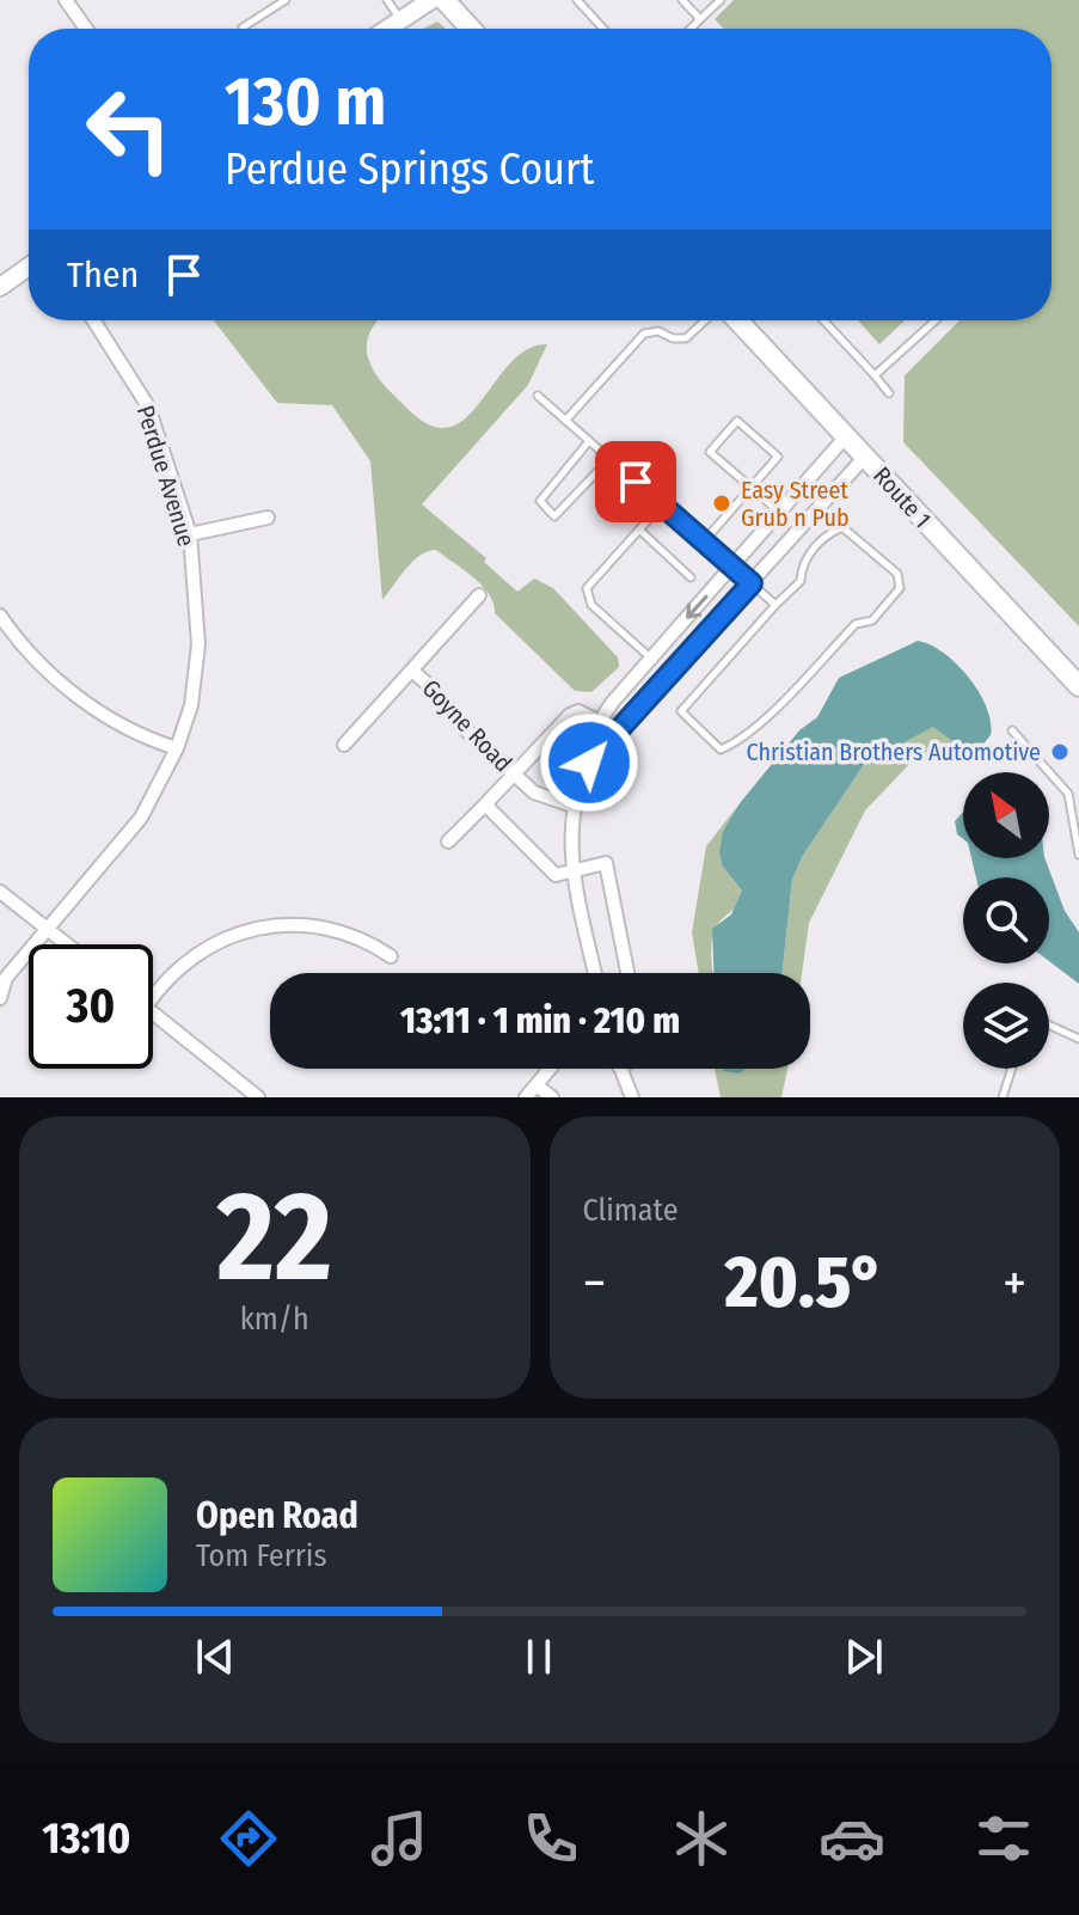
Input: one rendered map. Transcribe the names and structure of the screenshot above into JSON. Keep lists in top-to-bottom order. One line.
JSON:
{"streets":{"main road":["Route 1"],"street":["Perdue Avenue","Goyne Road"]},"places":["Easy Street Grub n Pub","Christian Brothers Automotive"],"north":"top left","page":{"turn":["130 m","Perdue Springs Court"],"then":"Then","limit":"30","trip":"13:11 · 1 min · 210 m","tile":[["22","km/h"],"Climate"],"heat":["−","20.5°","+"],"song":["Open Road","Tom Ferris"],"tabs":"13:10"}}
